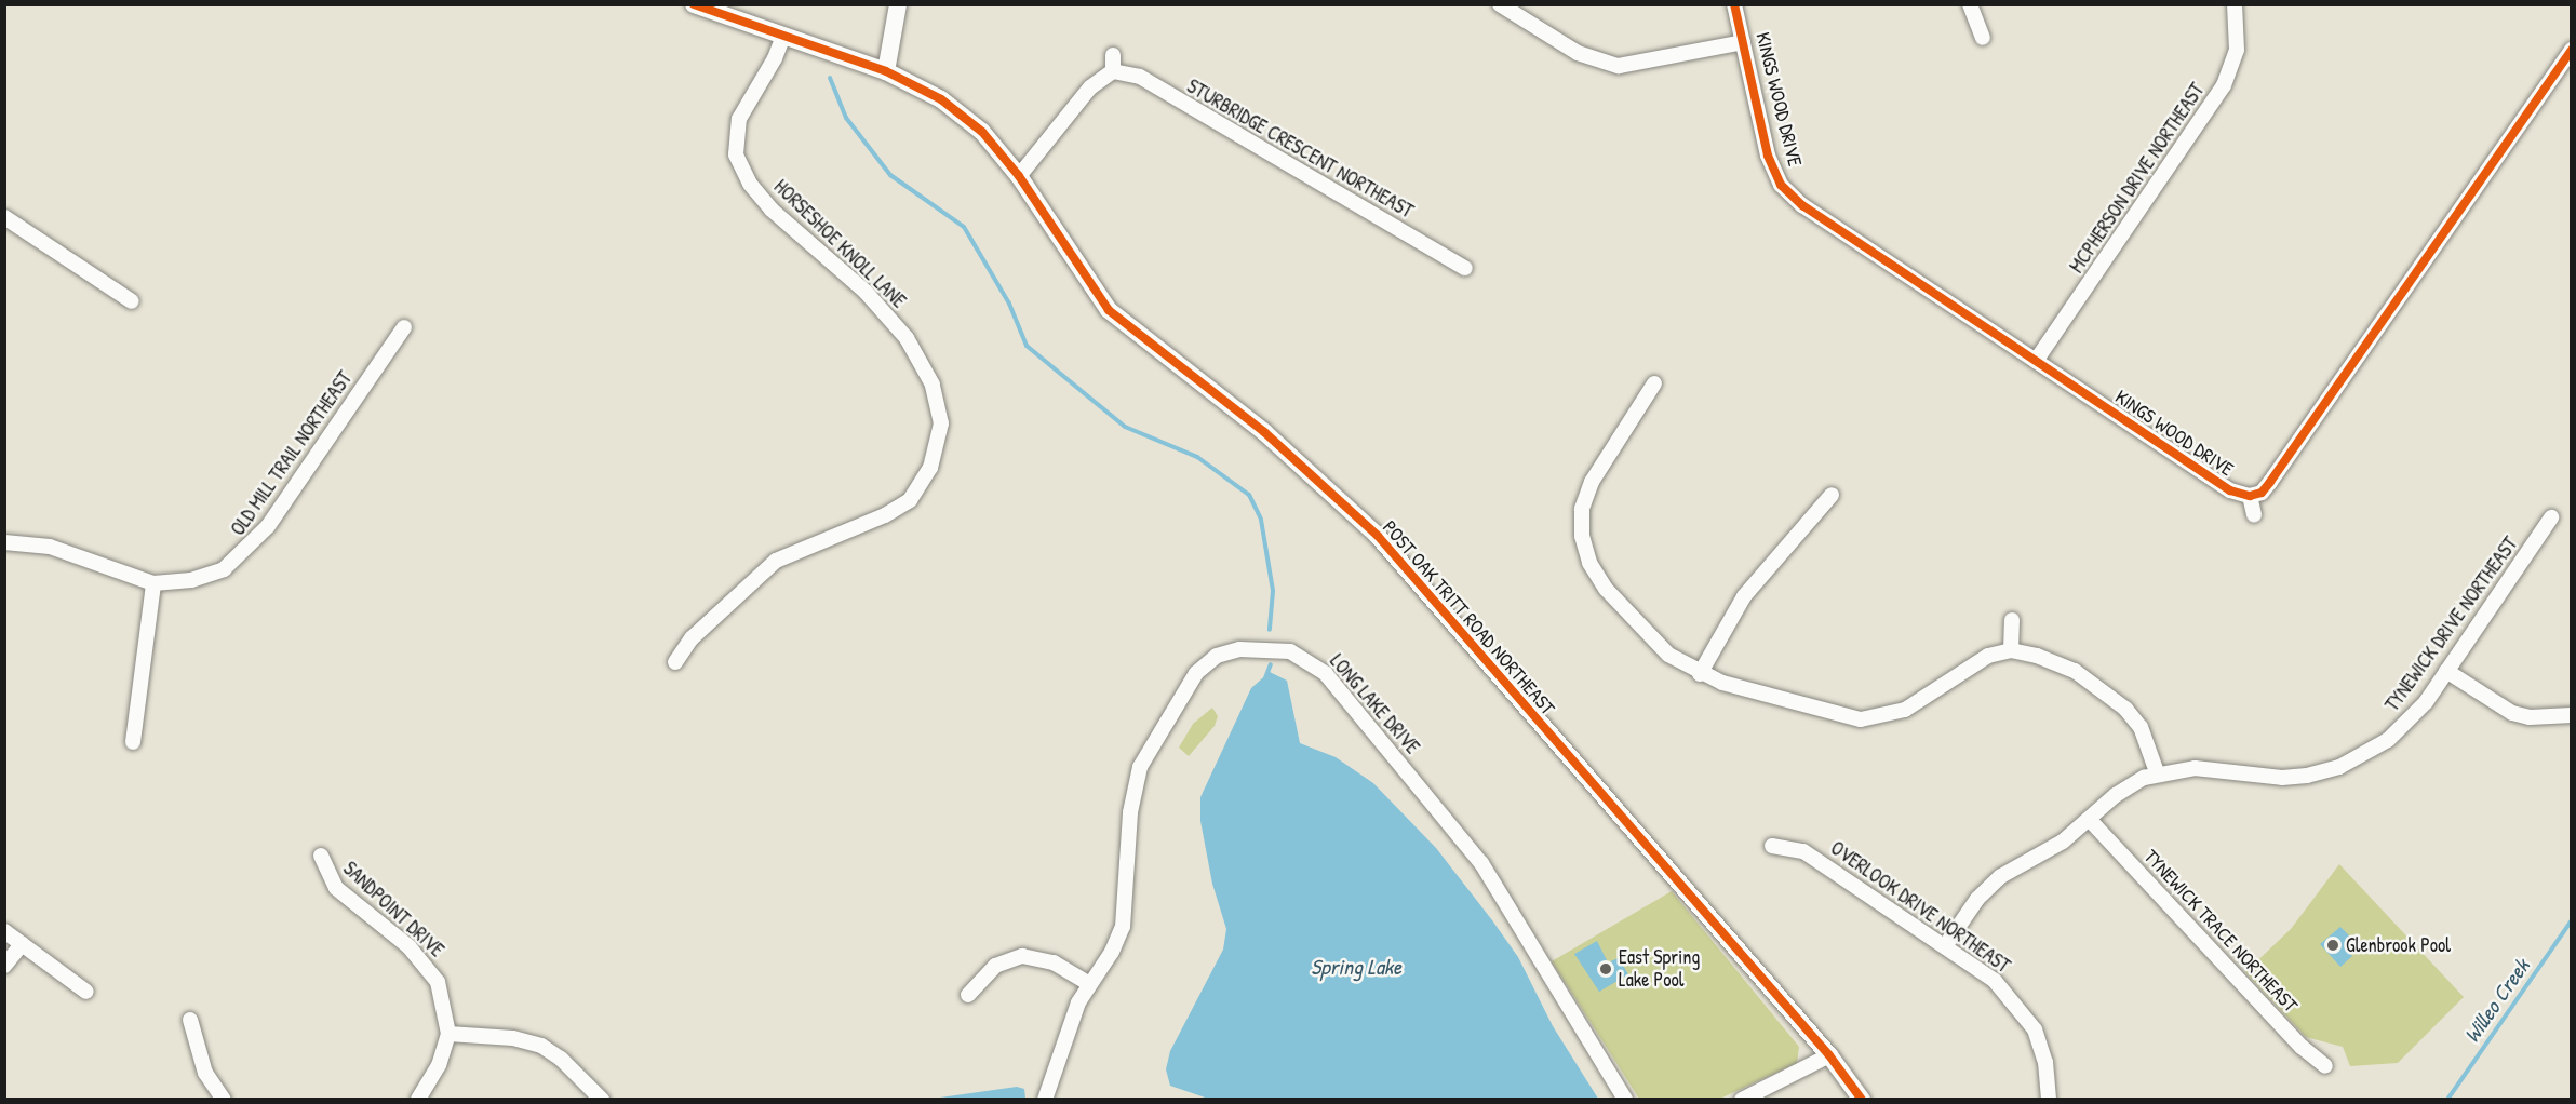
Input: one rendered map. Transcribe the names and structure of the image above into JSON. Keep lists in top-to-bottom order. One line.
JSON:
{"streets":{"street":["KINGS WOOD DRIVE","STURBRIDGE CRESCENT NORTHEAST","MCPHERSON DRIVE NORTHEAST","HORSESHOE KNOLL LANE","OLD MILL TRAIL NORTHEAST","POST OAK TRITT ROAD NORTHEAST","TYNEWICK DRIVE NORTHEAST","LONG LAKE DRIVE","OVERLOOK DRIVE NORTHEAST","SANDPOINT DRIVE","TYNEWICK TRACE NORTHEAST"]},"crossings":[["KINGS WOOD DRIVE","MCPHERSON DRIVE NORTHEAST"],["HORSESHOE KNOLL LANE","POST OAK TRITT ROAD NORTHEAST"],["TYNEWICK DRIVE NORTHEAST","OVERLOOK DRIVE NORTHEAST"],["TYNEWICK DRIVE NORTHEAST","TYNEWICK TRACE NORTHEAST"]],"water":["Spring Lake","Willeo Creek"],"places":["Glenbrook Pool","East Spring Lake Pool"]}
